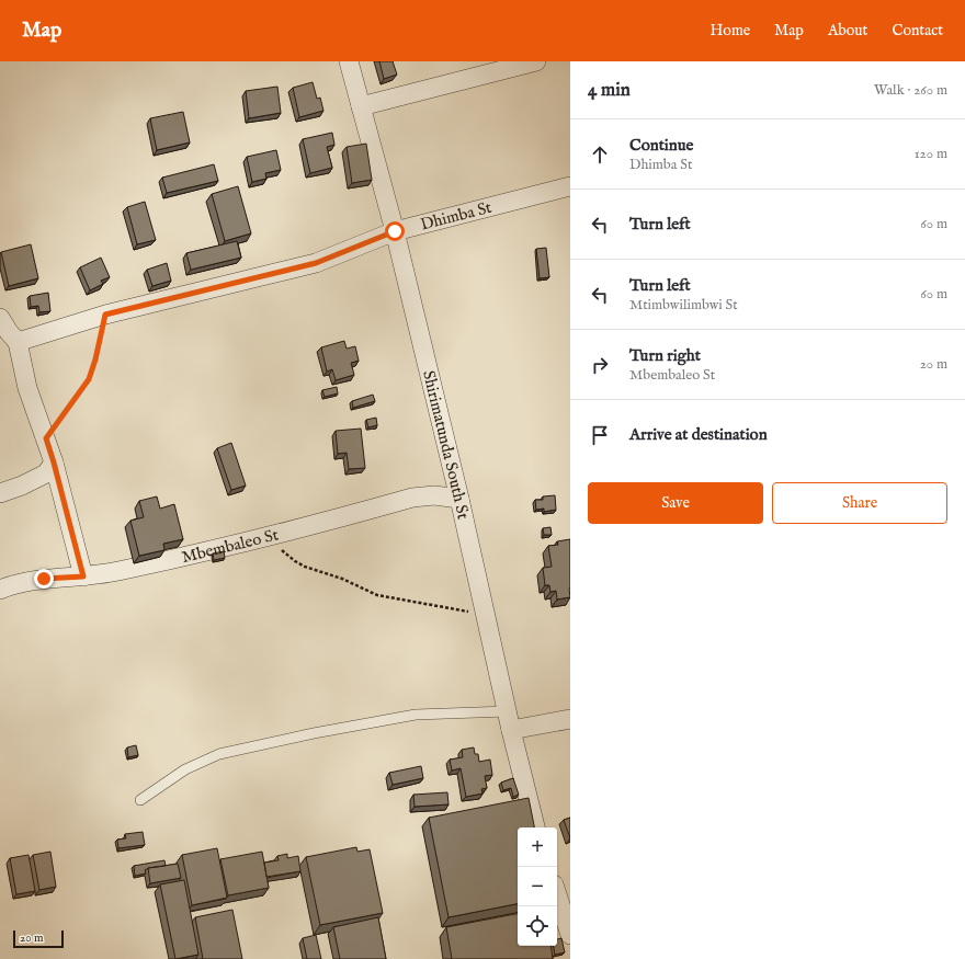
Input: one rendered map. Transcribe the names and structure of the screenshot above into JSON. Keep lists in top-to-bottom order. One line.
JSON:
{"streets":{"street":["Dhimba St","Shirimatunda South St","Mbembaleo St"]},"crossings":[["Dhimba St","Shirimatunda South St"],["Shirimatunda South St","Mbembaleo St"]],"scale_bar":"20 m","page":{"header":"Map","nav":["Home","Map","About","Contact"],"heading":["4 min","Walk · 260 m"],"list":[["Continue","Dhimba St","120 m"],["Turn left","60 m"],["Turn left","Mtimbwilimbwi St","60 m"],["Turn right","Mbembaleo St","20 m"],"Arrive at destination"],"buttons":["Save","Share"],"map_buttons":["+","−"],"scale":"20 m"}}
